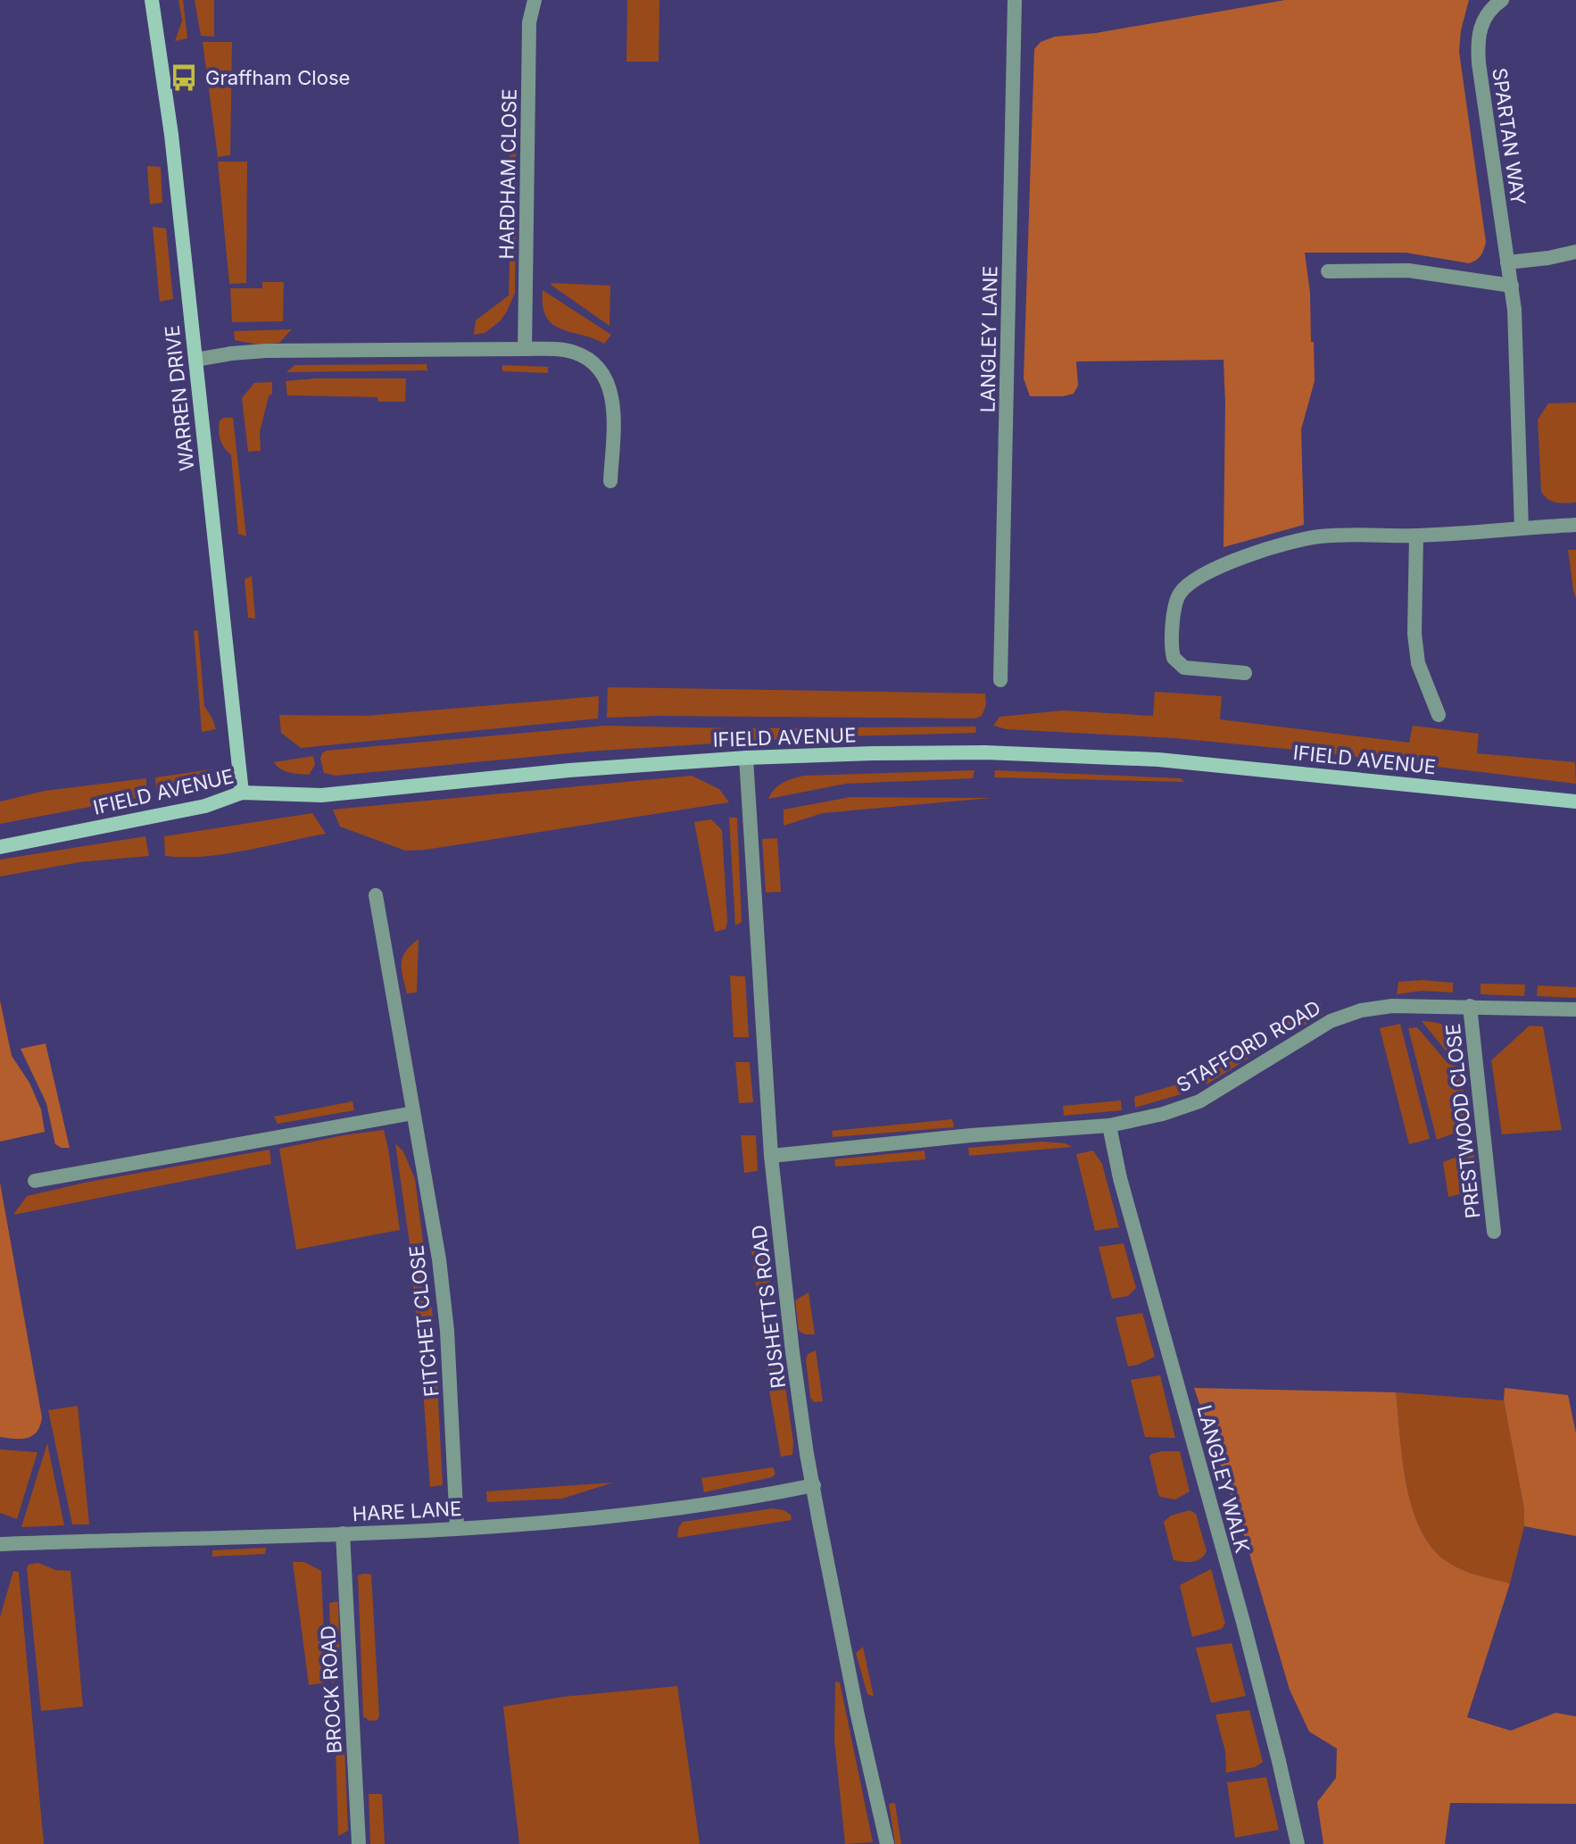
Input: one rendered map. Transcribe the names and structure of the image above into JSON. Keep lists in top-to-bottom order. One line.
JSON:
{"streets":{"street":["SPARTAN WAY","HARDHAM CLOSE","LANGLEY LANE","WARREN DRIVE","IFIELD AVENUE","STAFFORD ROAD","PRESTWOOD CLOSE","RUSHETTS ROAD","FITCHET CLOSE","LANGLEY WALK","HARE LANE","BROCK ROAD"]},"crossings":[["WARREN DRIVE","IFIELD AVENUE"],["IFIELD AVENUE","RUSHETTS ROAD"],["STAFFORD ROAD","PRESTWOOD CLOSE"],["STAFFORD ROAD","RUSHETTS ROAD"],["STAFFORD ROAD","LANGLEY WALK"],["RUSHETTS ROAD","HARE LANE"],["FITCHET CLOSE","HARE LANE"],["HARE LANE","BROCK ROAD"]],"places":{"bus stop":["Graffham Close"]}}
